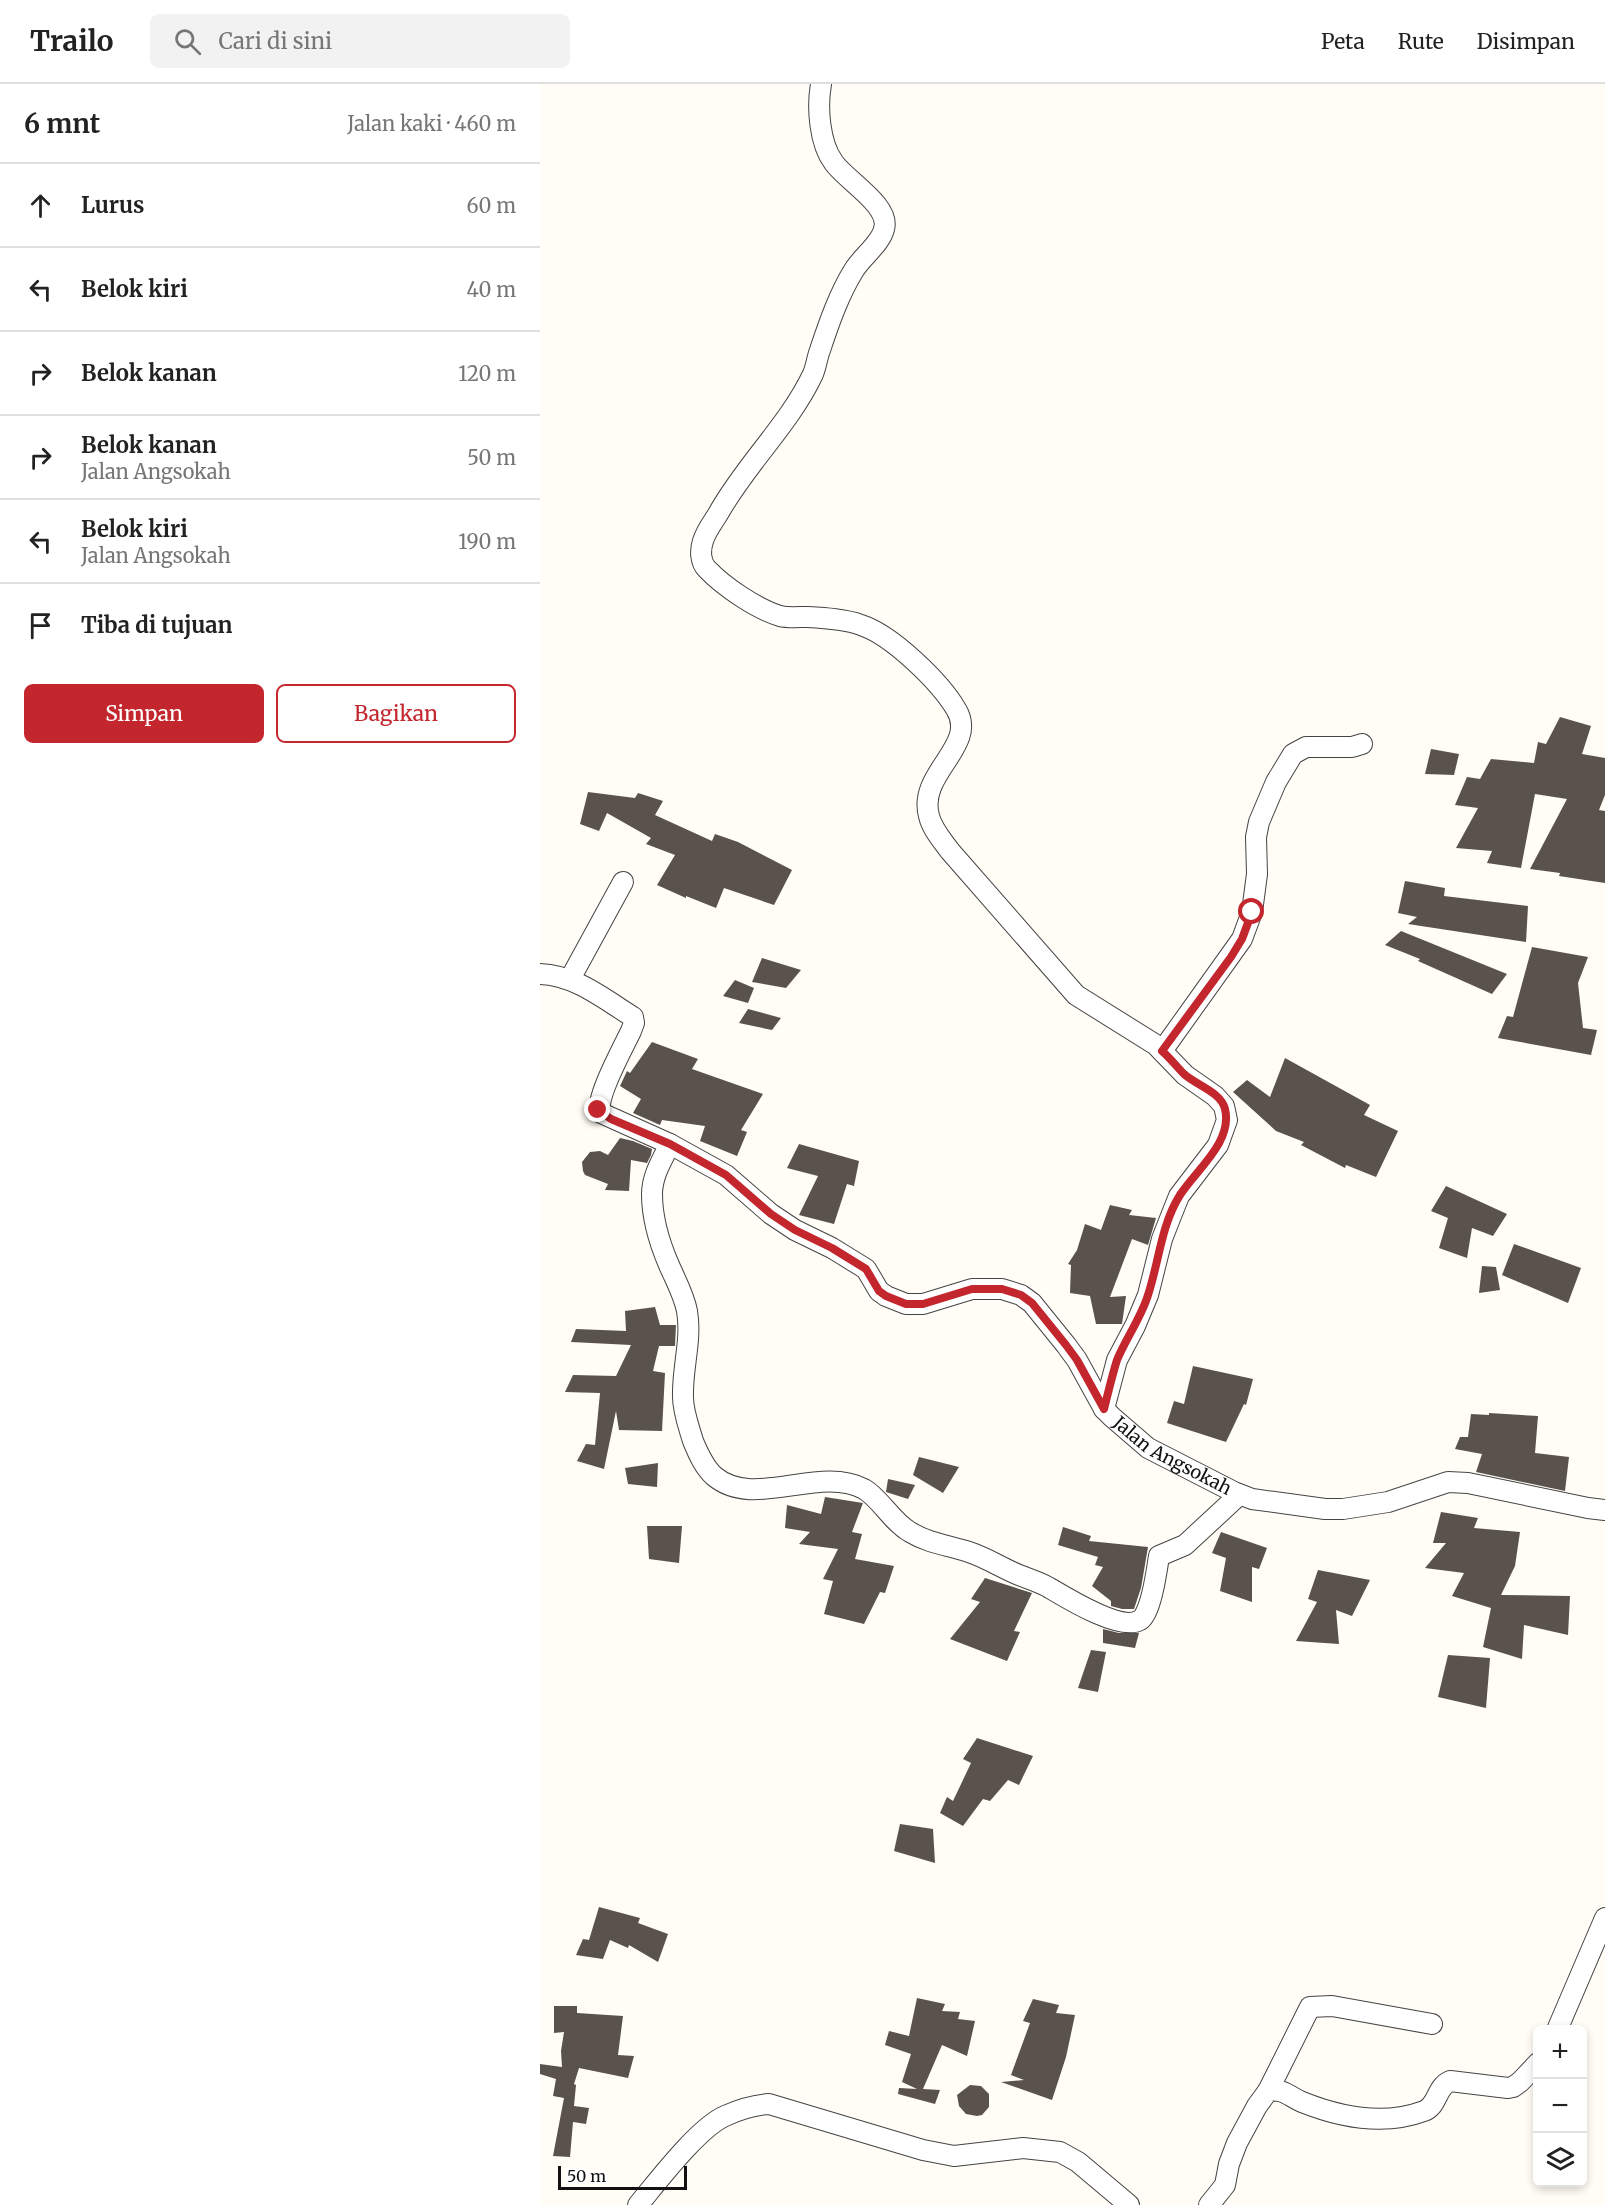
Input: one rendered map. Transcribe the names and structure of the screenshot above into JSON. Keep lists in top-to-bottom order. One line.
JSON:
{"streets":{"street":["Jalan Angsokah"]},"scale_bar":"50 m","page":{"header":"Trailo","search":"Cari di sini","nav":["Peta","Rute","Disimpan"],"heading":["6 mnt","Jalan kaki · 460 m"],"list":[["Lurus","60 m"],["Belok kiri","40 m"],["Belok kanan","120 m"],["Belok kanan","Jalan Angsokah","50 m"],["Belok kiri","Jalan Angsokah","190 m"],"Tiba di tujuan"],"buttons":["Simpan","Bagikan"],"map_buttons":["+","−"],"scale":"50 m"}}
